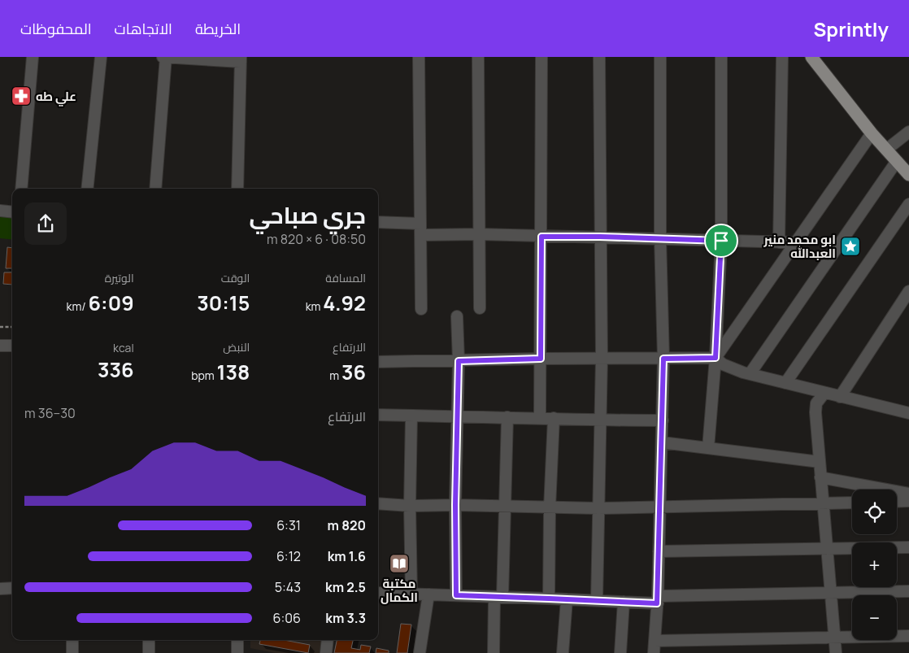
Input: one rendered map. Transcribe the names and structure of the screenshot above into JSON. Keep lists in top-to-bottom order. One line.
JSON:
{"places":{"pharmacy":["علي طه"],"place":["ابو محمد منير العبدالله"],"library":["مكتبة الكمال"]},"page":{"header":"Sprintly","nav":["الخريطة","الاتجاهات","المحفوظات"],"heading":["جري صباحي","08:50 · 6 × 820 m"],"stats":[["المسافة","4.92 km"],["الوقت","30:15"],["الوتيرة","6:09 /km"],["الارتفاع","36 m"],["النبض","138 bpm"],["kcal","336"]],"chart":["الارتفاع","30–36 m"],"map_buttons":["+","−"],"list":[{"name":"820 m","note":"6:31"},{"name":"1.6 km","note":"6:12"},{"name":"2.5 km","note":"5:43"},{"name":"3.3 km","note":"6:06"}]}}
